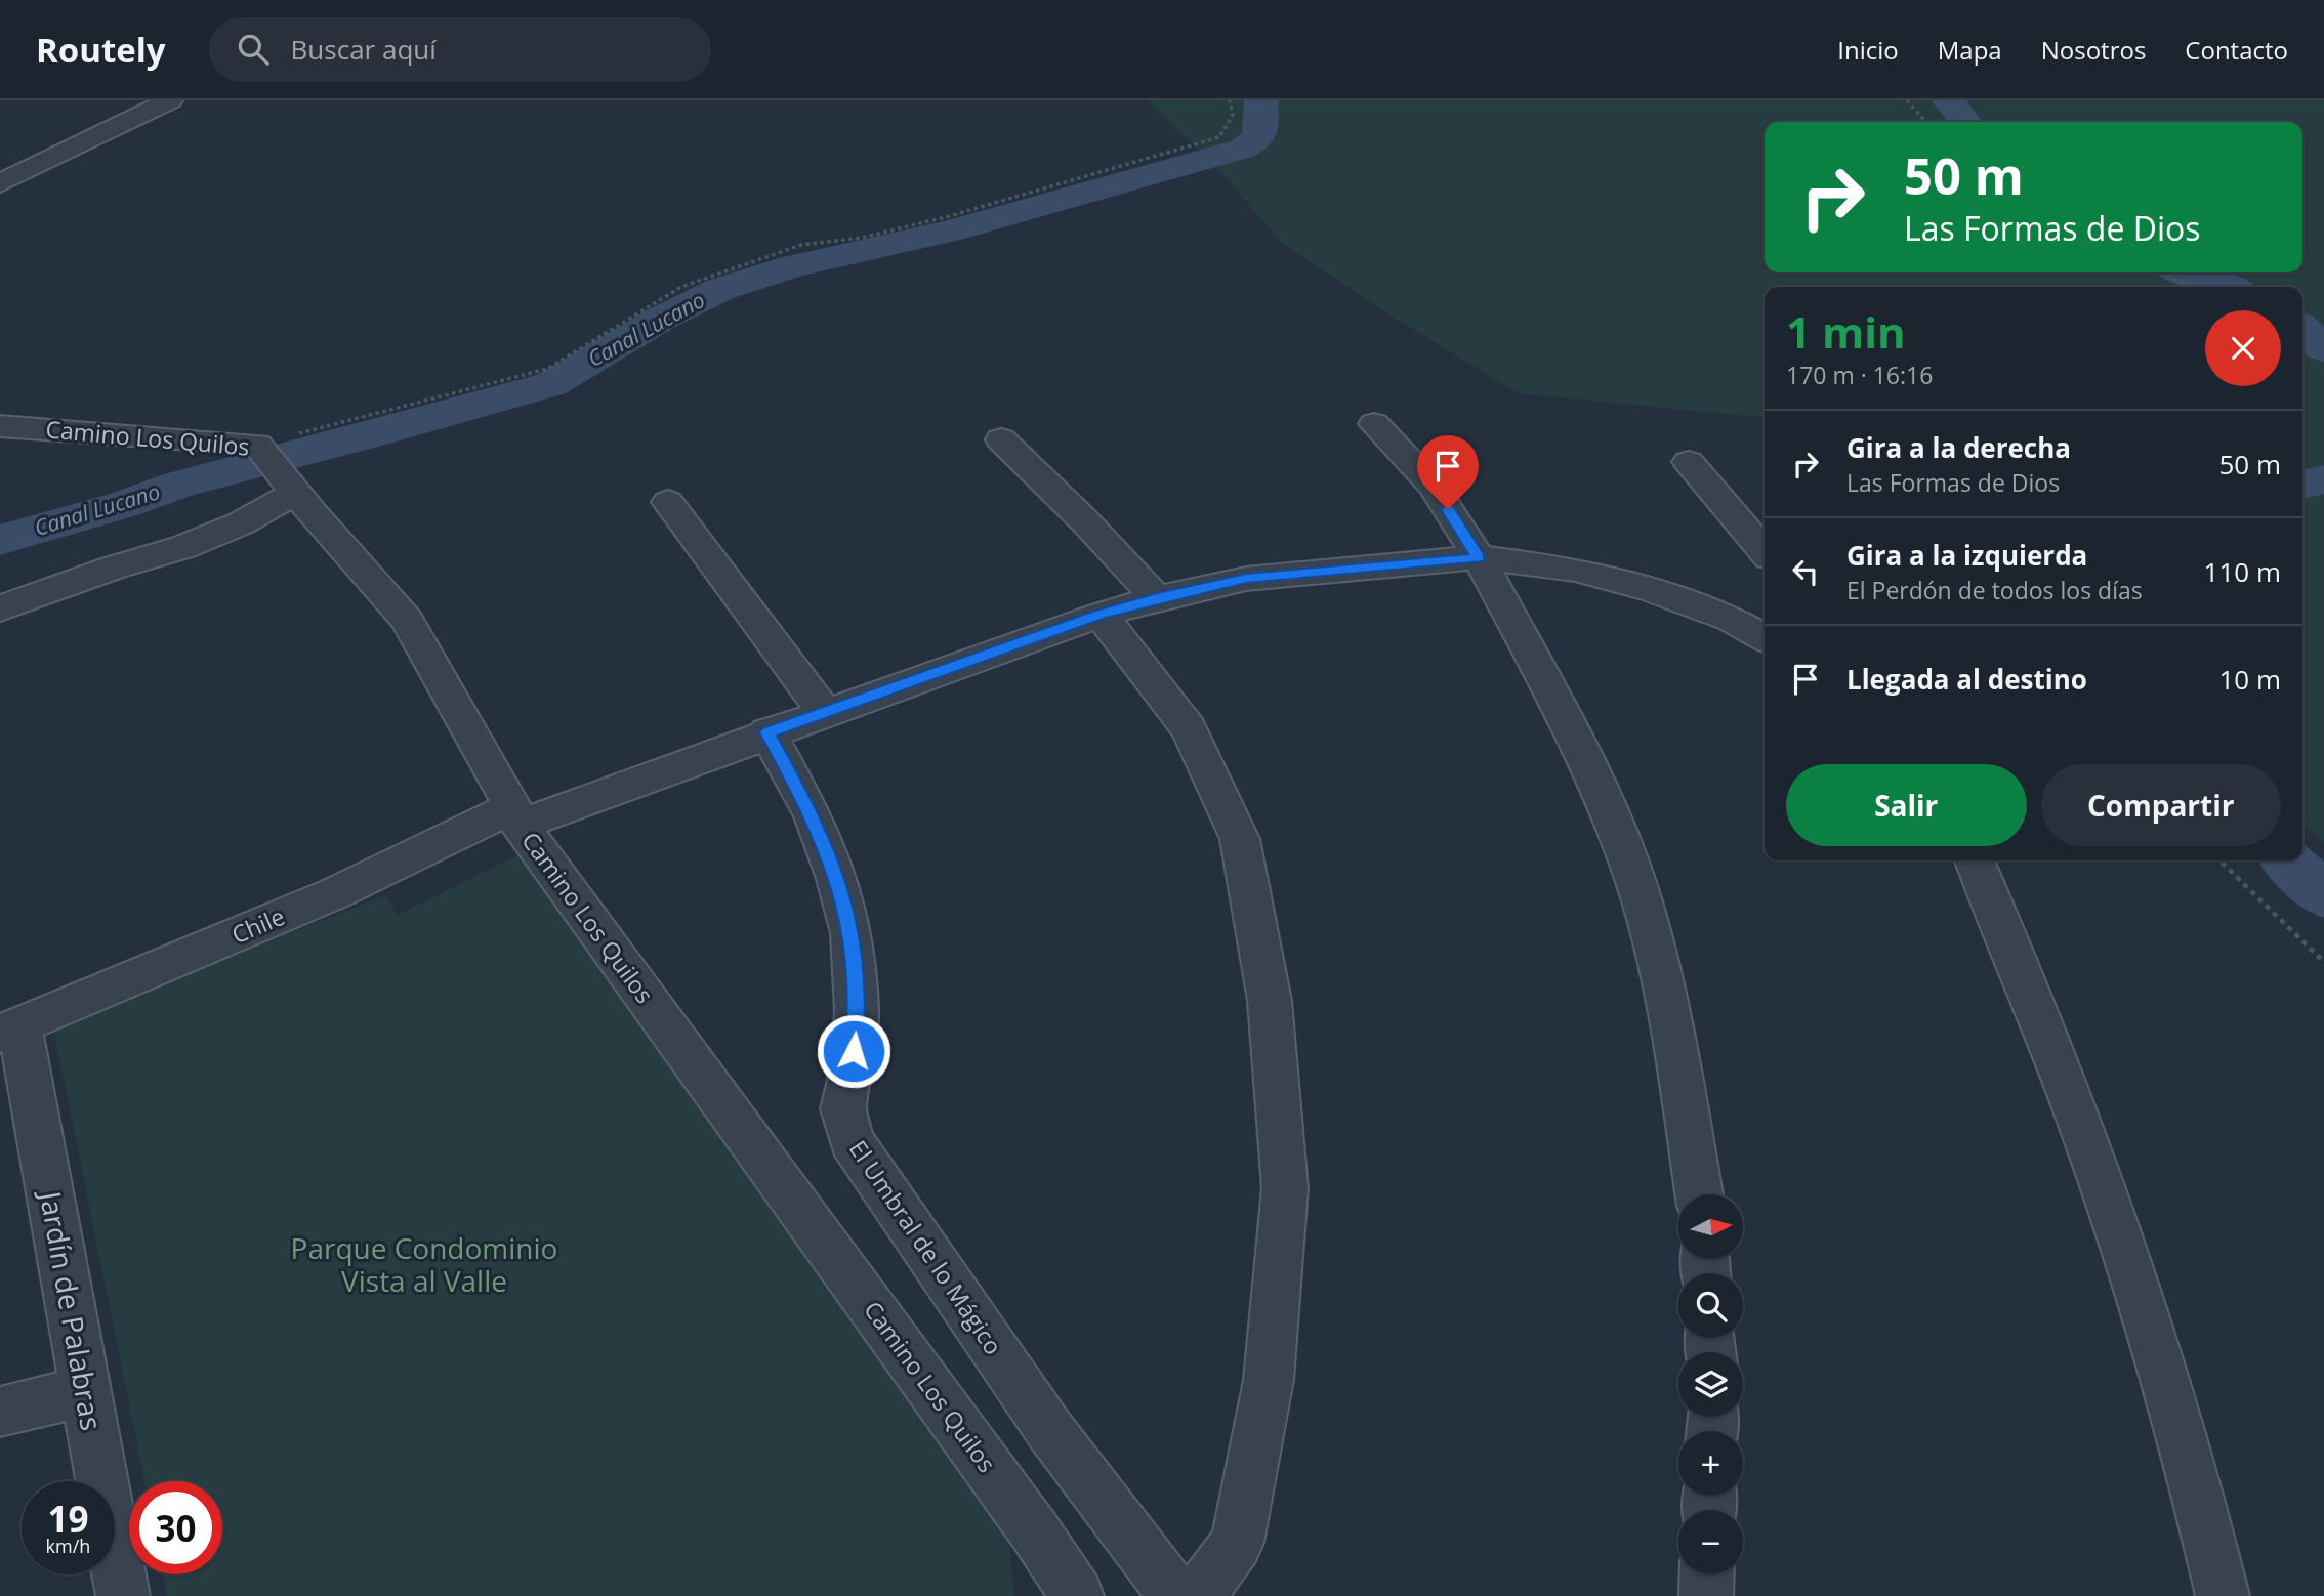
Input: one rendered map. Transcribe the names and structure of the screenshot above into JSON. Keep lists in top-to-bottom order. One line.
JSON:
{"streets":{"street":["Camino Los Quilos","Chile","El Umbral de lo Mágico","Jardín de Palabras"]},"crossings":[["Camino Los Quilos","Chile"],["Chile","El Umbral de lo Mágico"],["Chile","Jardín de Palabras"]],"water":["Canal Lucano"],"parks":["Parque Condominio Vista al Valle"],"north":"right","page":{"header":"Routely","search":"Buscar aquí","nav":["Inicio","Mapa","Nosotros","Contacto"],"turn":["50 m","Las Formas de Dios"],"heading":["1 min","170 m · 16:16"],"list":[{"name":"Gira a la derecha","note":"Las Formas de Dios","value":"50 m"},{"name":"Gira a la izquierda","note":"El Perdón de todos los días","value":"110 m"},{"name":"Llegada al destino","value":"10 m"}],"buttons":["Salir","Compartir"],"map_buttons":["+","−"],"speed":"19 km/h","limit":"30"}}
